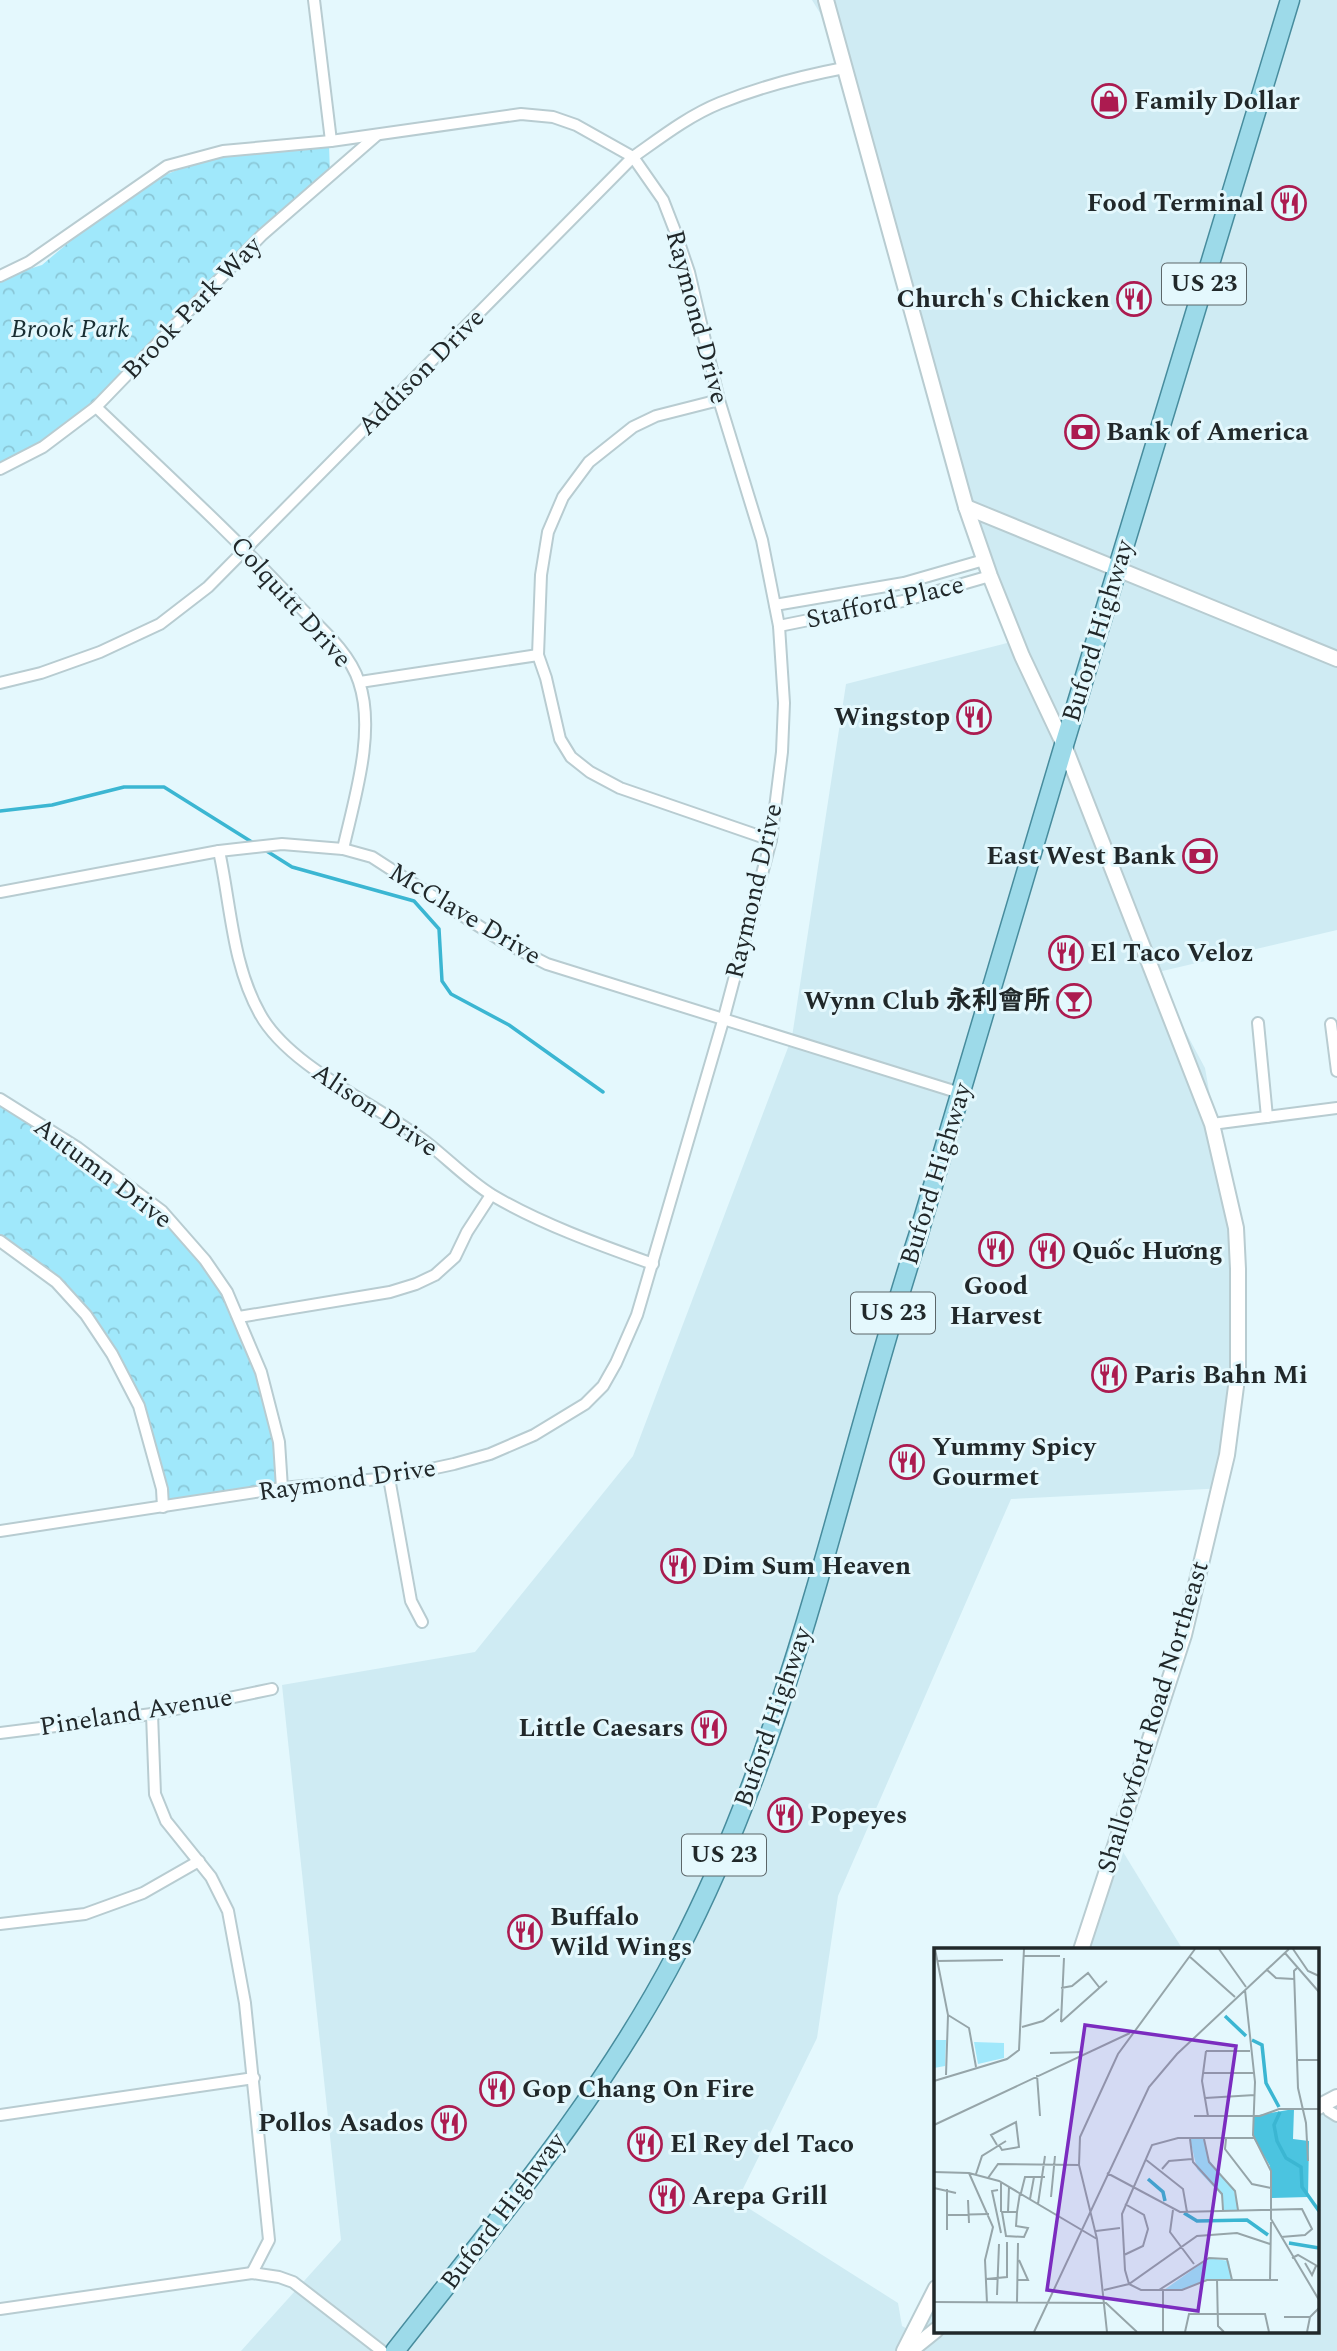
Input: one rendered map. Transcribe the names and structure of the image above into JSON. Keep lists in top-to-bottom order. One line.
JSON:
{"streets":{"main road":["US 23","Buford Highway"],"street":["Brook Park Way","Raymond Drive","Addison Drive","Colquitt Drive","Stafford Place","McClave Drive","Alison Drive","Autumn Drive","Pineland Avenue","Shallowford Road Northeast"]},"crossings":[["Brook Park Way","Raymond Drive"],["Brook Park Way","Colquitt Drive"],["Raymond Drive","Addison Drive"],["Raymond Drive","Stafford Place"],["Raymond Drive","McClave Drive"],["Raymond Drive","Alison Drive"],["Raymond Drive","Autumn Drive"],["Addison Drive","Colquitt Drive"],["Addison Drive","Shallowford Road Northeast"],["Colquitt Drive","McClave Drive"],["Stafford Place","Shallowford Road Northeast"],["Buford Highway","McClave Drive"],["Buford Highway","Shallowford Road Northeast"],["McClave Drive","Alison Drive"]],"parks":["Brook Park"],"places":{"shop":["Family Dollar"],"restaurant":["Food Terminal","Church's Chicken","Wingstop","El Taco Veloz","Good Harvest","Quốc Hương","Paris Bahn Mi","Yummy Spicy Gourmet","Dim Sum Heaven","Little Caesars","Popeyes","Buffalo Wild Wings","Gop Chang On Fire","Pollos Asados","El Rey del Taco","Arepa Grill"],"bank":["Bank of America","East West Bank"],"bar":["Wynn Club 永利會所"]}}
